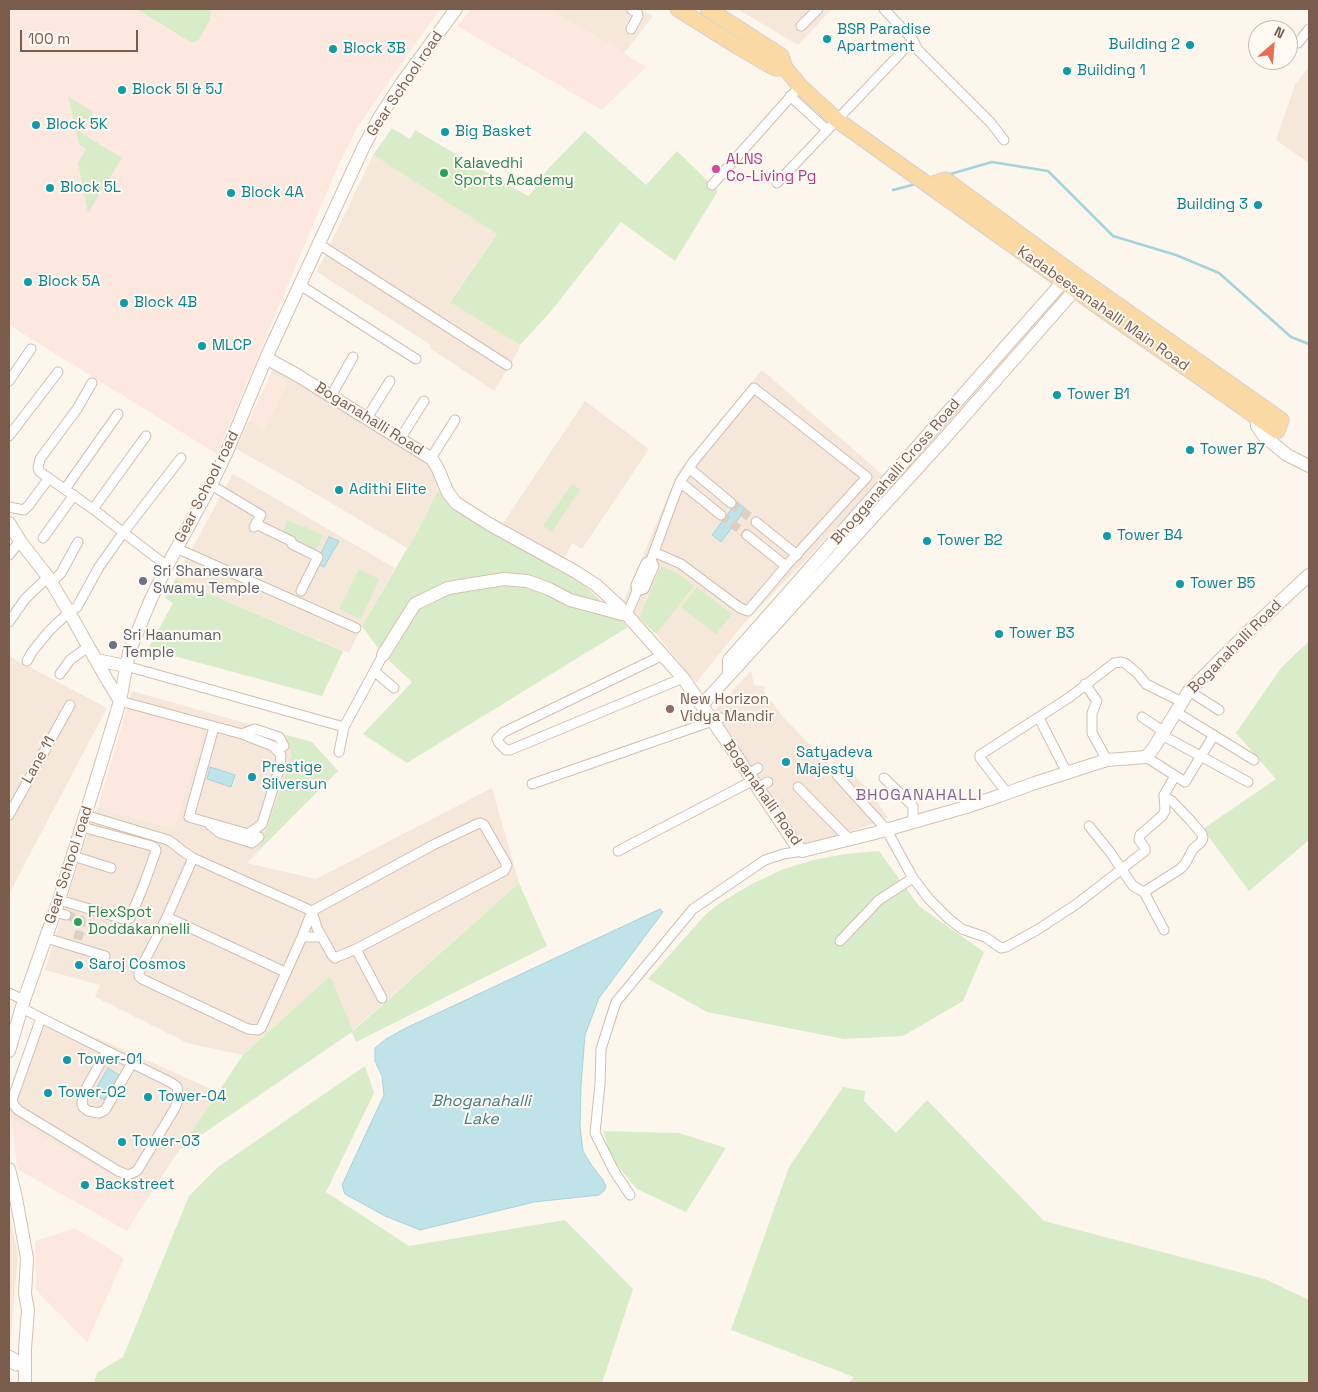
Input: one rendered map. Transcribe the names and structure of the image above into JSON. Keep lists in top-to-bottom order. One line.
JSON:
{"streets":{"main road":["Kadabeesanahalli Main Road"],"street":["Gear School road","Boganahalli Road","Bhogganahalli Cross Road","Lane 11"]},"crossings":[["Gear School road","Boganahalli Road"],["Kadabeesanahalli Main Road","Bhogganahalli Cross Road"],["Boganahalli Road","Bhogganahalli Cross Road"]],"districts":["BHOGANAHALLI"],"water":["Bhoganahalli Lake"],"places":["BSR Paradise Apartment","Building 2","Block 3B","Building 1","Block 5I & 5J","Block 5K","Big Basket","ALNS Co-Living Pg","Kalavedhi Sports Academy","Block 5L","Block 4A","Building 3","Block 5A","Block 4B","MLCP","Tower B1","Tower B7","Adithi Elite","Tower B4","Tower B2","Sri Shaneswara Swamy Temple","Tower B5","Tower B3","Sri Haanuman Temple","New Horizon Vidya Mandir","Satyadeva Majesty","Prestige Silversun","FlexSpot Doddakannelli","Saroj Cosmos","Tower-01","Tower-02","Tower-04","Tower-03","Backstreet"],"scale_bar":"100 m","north":"top right"}
